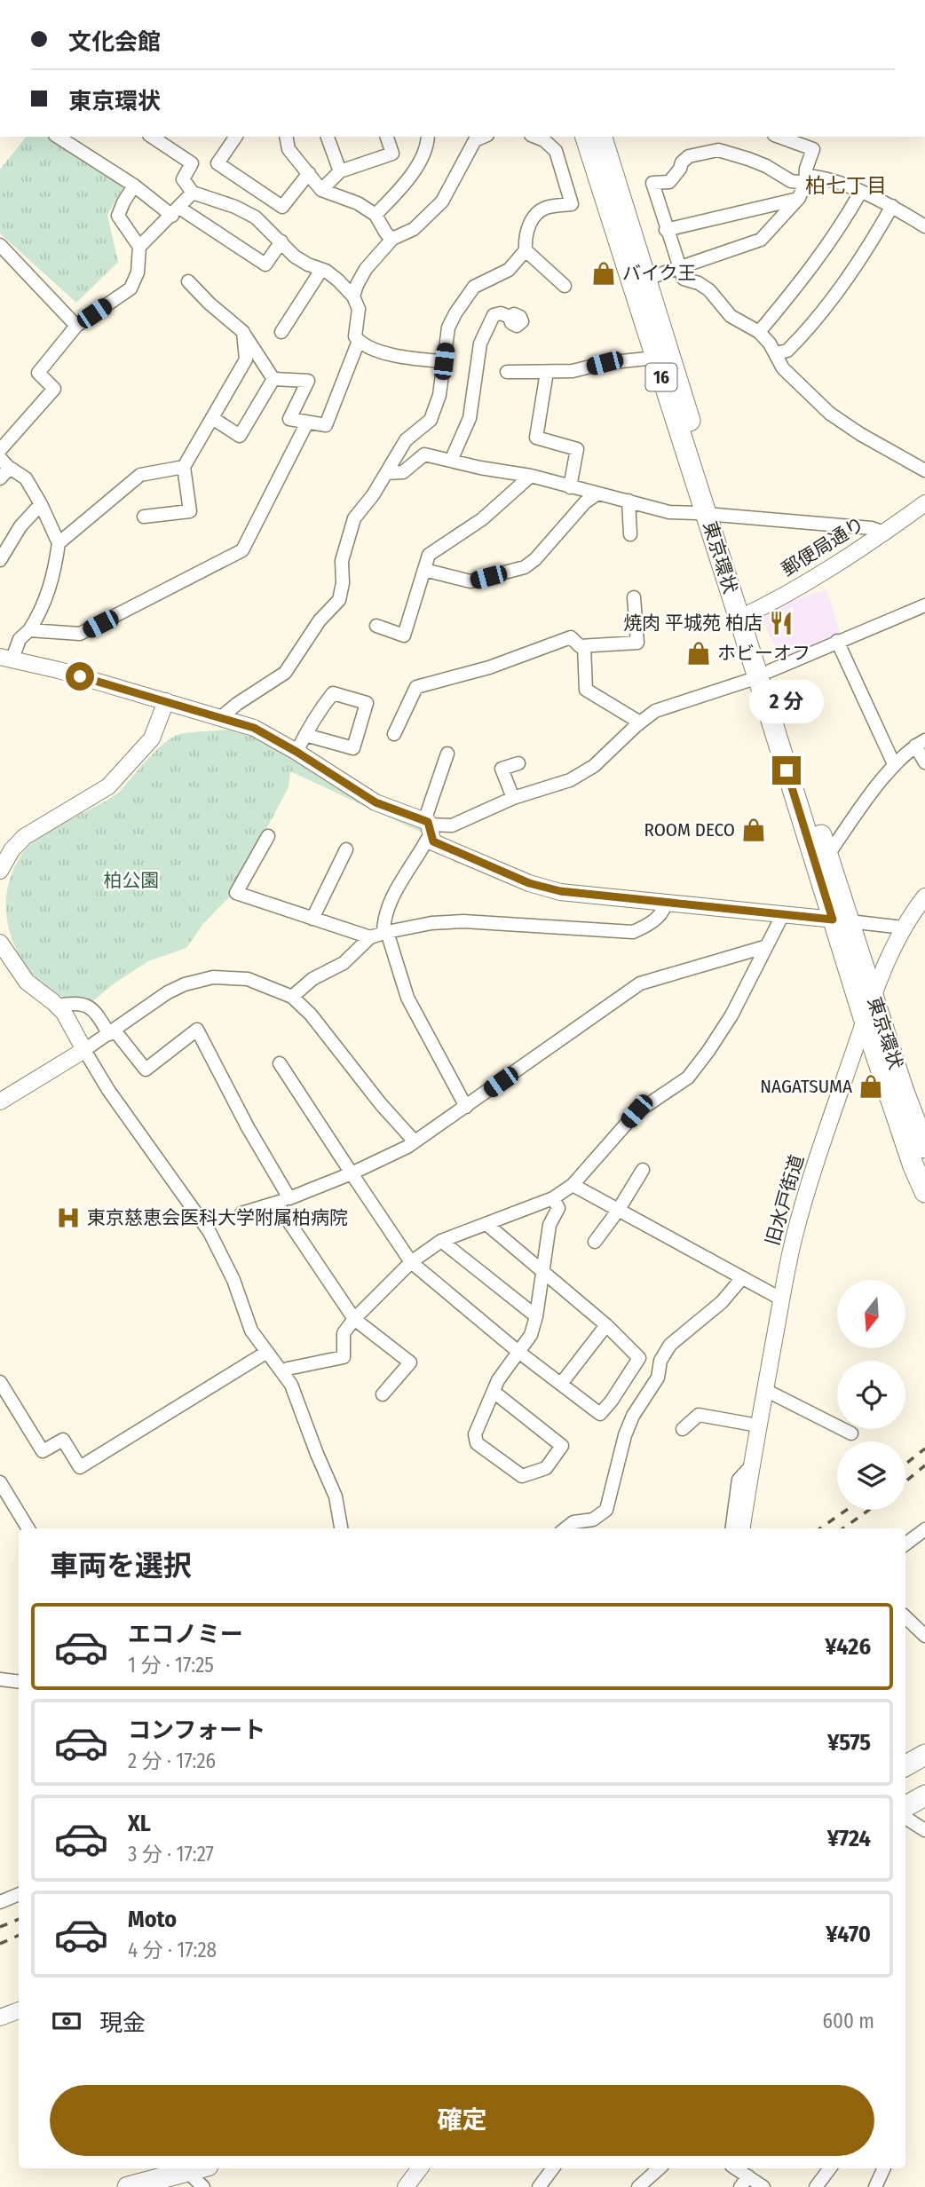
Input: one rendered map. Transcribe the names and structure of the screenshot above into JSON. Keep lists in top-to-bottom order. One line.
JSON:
{"streets":{"highway":["16","東京環状"],"street":["郵便局通り","旧水戸街道"]},"crossings":[["郵便局通り","東京環状"],["東京環状","旧水戸街道"]],"districts":["柏七丁目"],"parks":["柏公園"],"places":{"shop":["バイク王","ホビーオフ","ROOM DECO","NAGATSUMA"],"restaurant":["焼肉 平城苑 柏店"],"hospital":["東京慈恵会医科大学附属柏病院"]},"north":"bottom","page":{"banner":["文化会館","東京環状"],"bubble":"2 分","heading":"車両を選択","list":[{"name":"エコノミー","note":"1 分 · 17:25","value":"¥426"},{"name":"コンフォート","note":"2 分 · 17:26","value":"¥575"},{"name":"XL","note":"3 分 · 17:27","value":"¥724"},{"name":"Moto","note":"4 分 · 17:28","value":"¥470"}],"pay":["現金","600 m"],"buttons":"確定"}}
